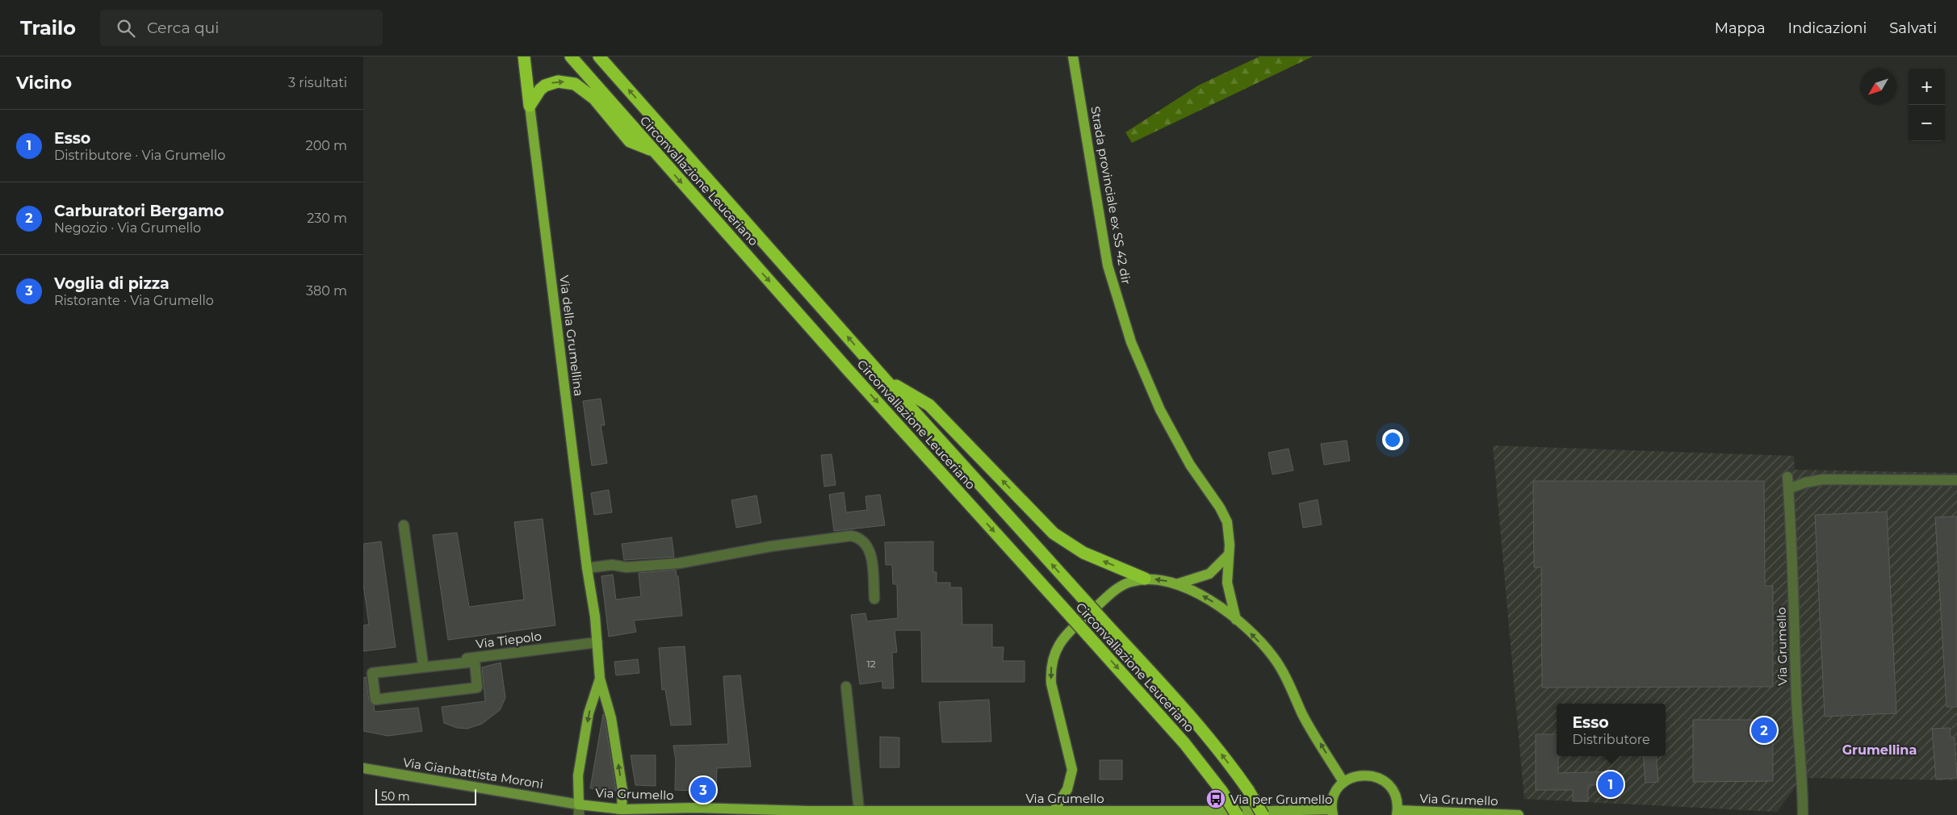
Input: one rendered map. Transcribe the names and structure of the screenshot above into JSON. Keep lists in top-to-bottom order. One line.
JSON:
{"streets":{"highway":["Circonvallazione Leuceriano"],"main road":["Strada provinciale ex SS 42 dir","Via della Grumellina","Via Grumello","Via Gianbattista Moroni"],"street":["Via Tiepolo"]},"crossings":[["Circonvallazione Leuceriano","Via Grumello"],["Via della Grumellina","Via Tiepolo"],["Via della Grumellina","Via Grumello"],["Via della Grumellina","Via Gianbattista Moroni"],["Via Grumello","Via Gianbattista Moroni"]],"districts":["Grumellina"],"places":{"bus stop":["Via per Grumello"]},"house_numbers":["12"],"scale_bar":"50 m","north":"bottom left","page":{"header":"Trailo","search":"Cerca qui","nav":["Mappa","Indicazioni","Salvati"],"heading":["Vicino","3 risultati"],"map_buttons":["+","−"],"list":[{"mark":"1","name":"Esso","note":"Distributore · Via Grumello","value":"200 m"},{"mark":"2","name":"Carburatori Bergamo","note":"Negozio · Via Grumello","value":"230 m"},{"mark":"3","name":"Voglia di pizza","note":"Ristorante · Via Grumello","value":"380 m"}],"popup":["Esso","Distributore"],"pins":["2","1","3"],"scale":"50 m"}}
